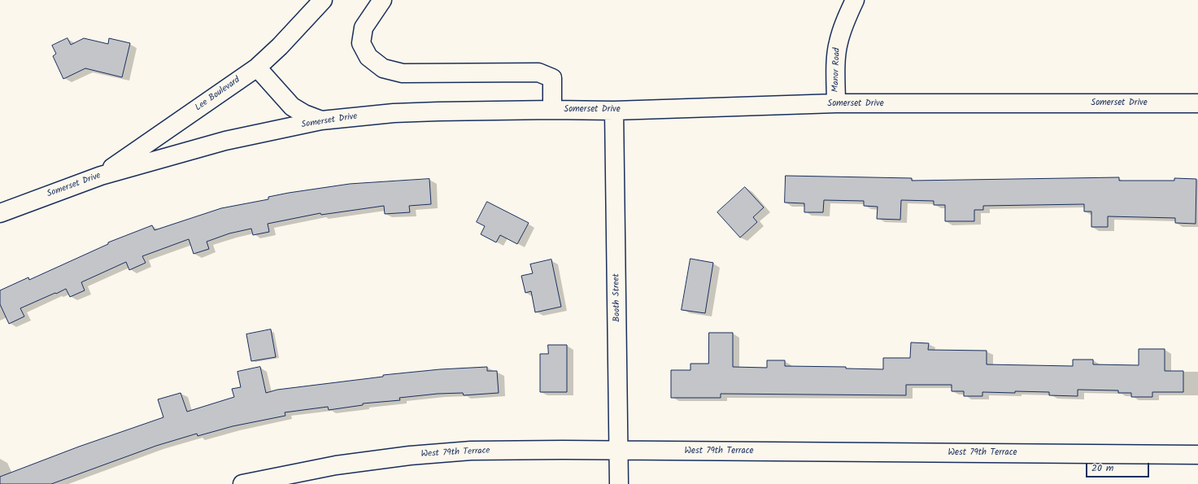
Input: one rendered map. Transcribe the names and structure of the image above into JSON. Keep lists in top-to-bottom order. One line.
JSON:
{"streets":{"street":["Manor Road","Lee Boulevard","Somerset Drive","Booth Street","West 79th Terrace"]},"crossings":[["Manor Road","Somerset Drive"],["Lee Boulevard","Somerset Drive"],["Somerset Drive","Booth Street"],["Booth Street","West 79th Terrace"]],"scale_bar":"20 m"}
